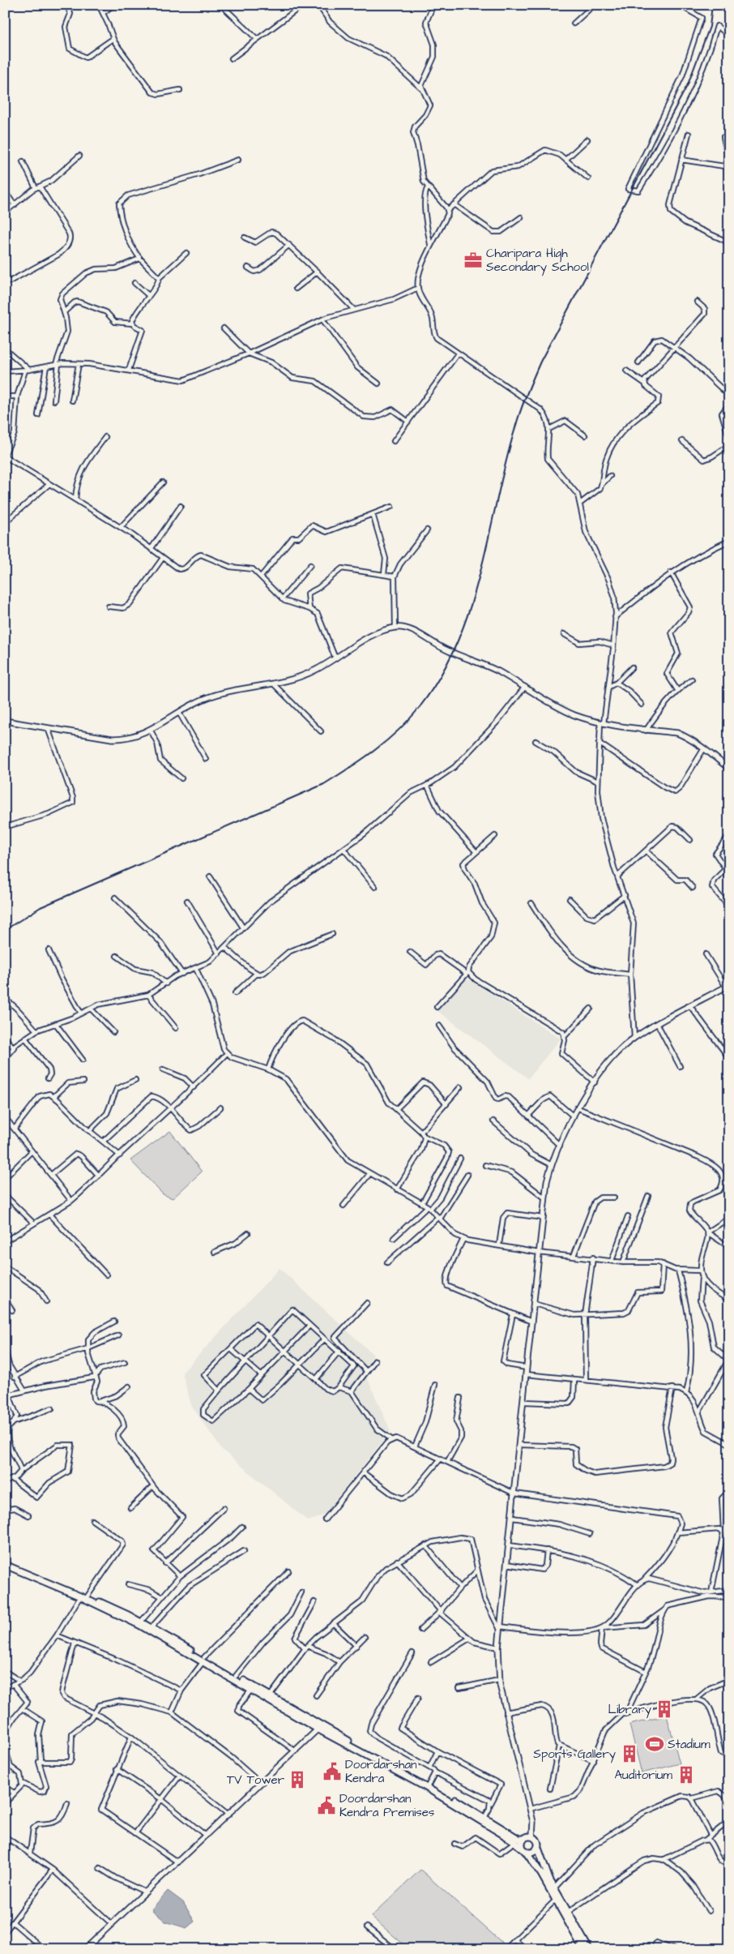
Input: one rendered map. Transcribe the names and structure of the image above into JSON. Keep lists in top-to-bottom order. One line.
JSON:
{"places":{"office":["Charipara High Secondary School"],"building":["Library","Sports Gallery","Auditorium","TV Tower"],"sports":["Stadium"],"public building":["Doordarshan Kendra","Doordarshan Kendra Premises"]}}
